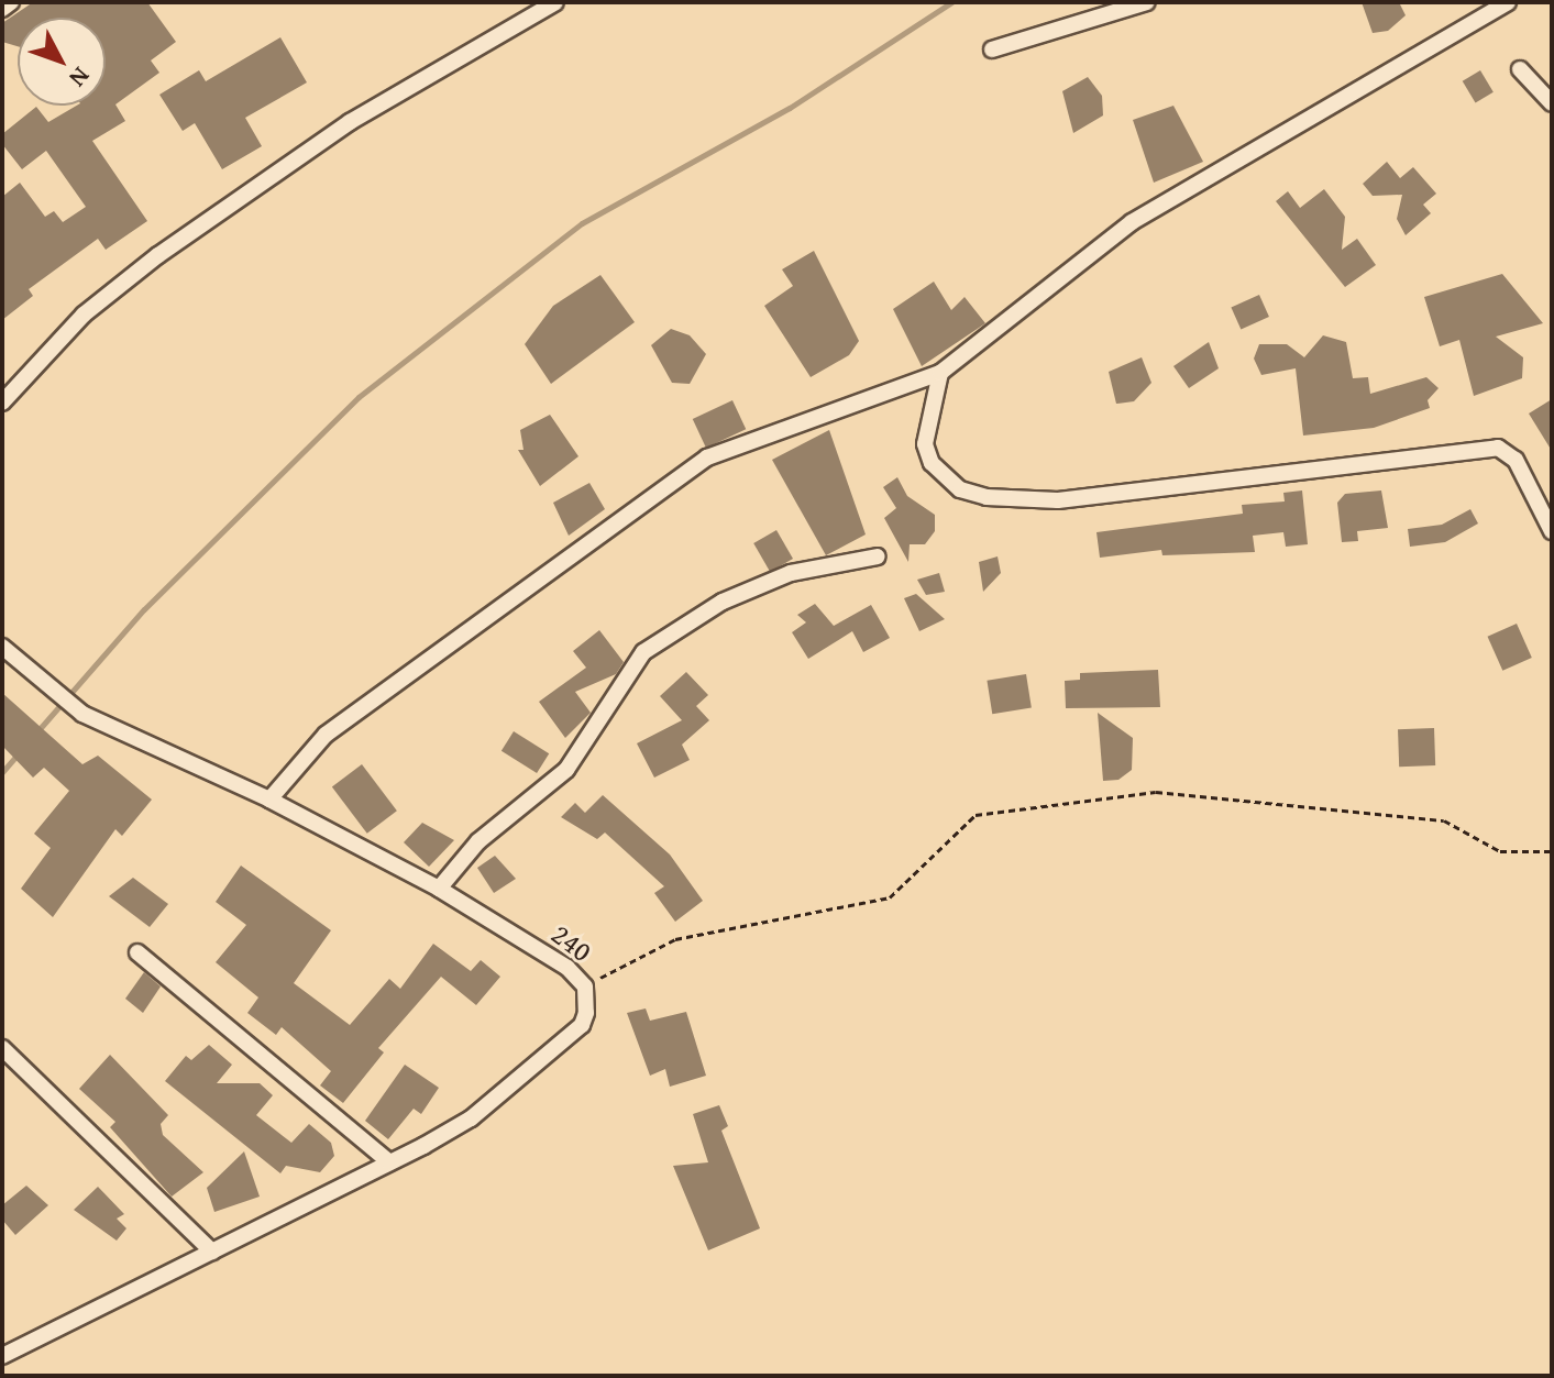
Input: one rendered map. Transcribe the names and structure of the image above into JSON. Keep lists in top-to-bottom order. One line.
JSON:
{"streets":{"street":["240"]},"north":"bottom right"}
